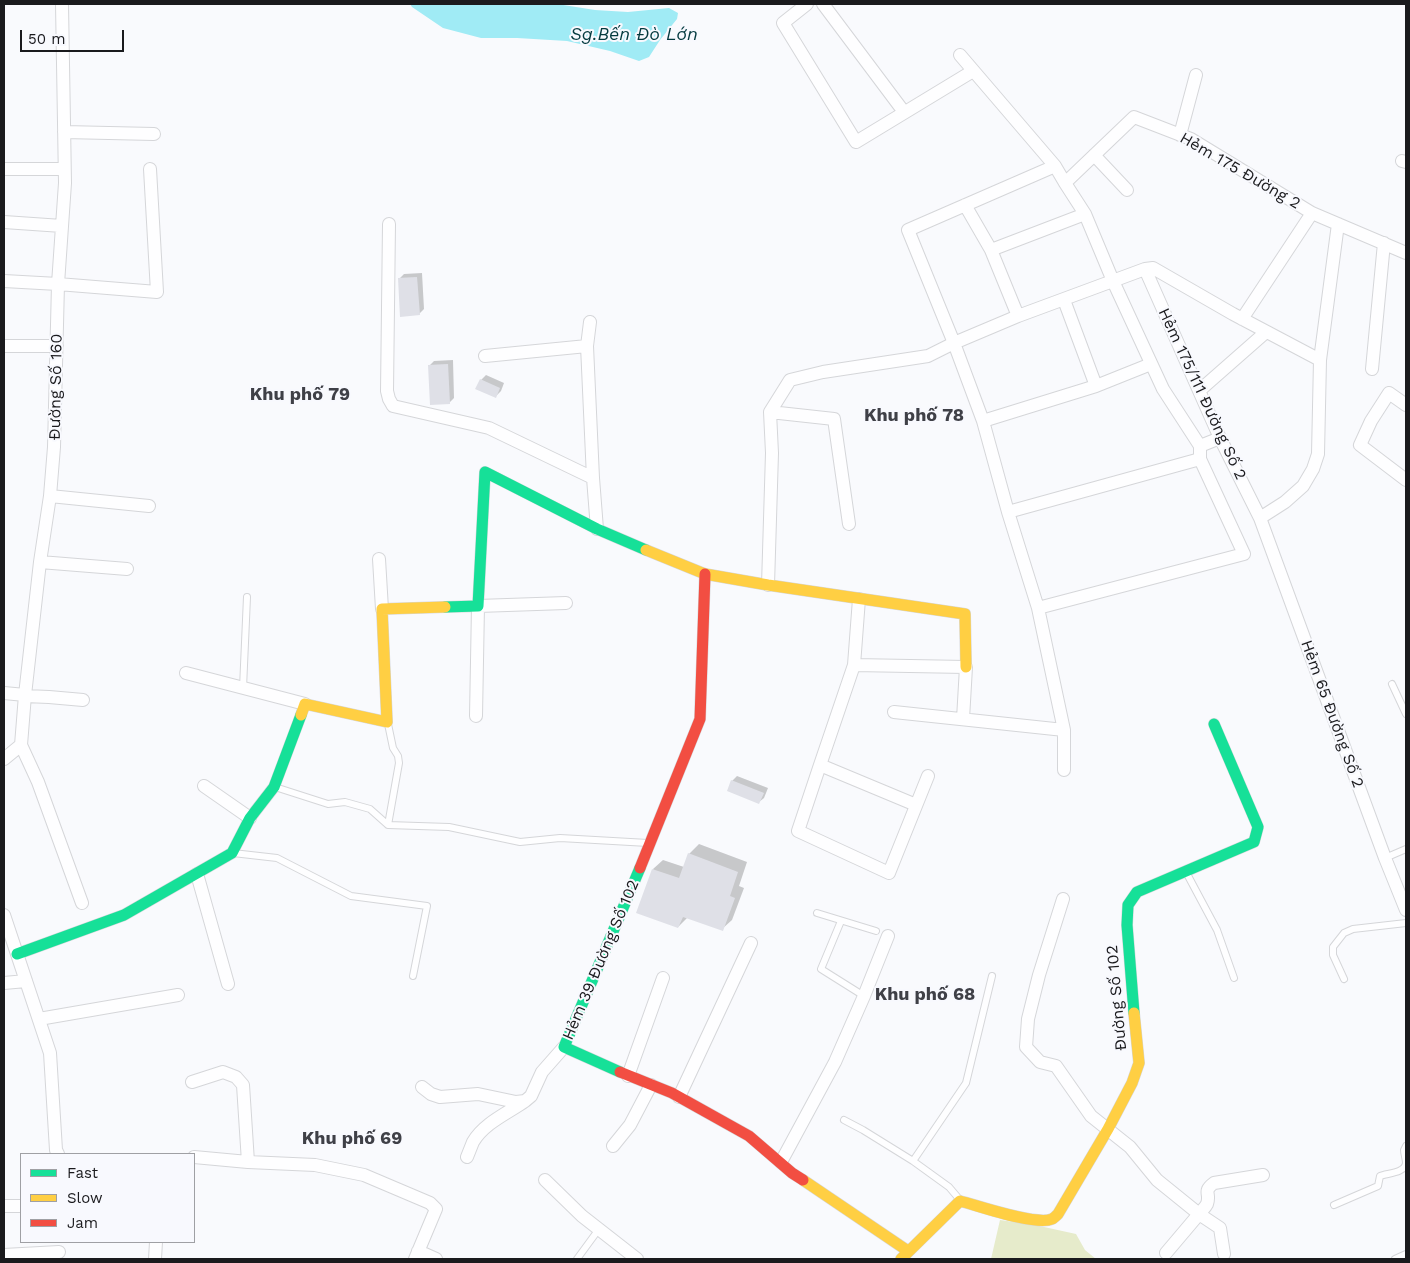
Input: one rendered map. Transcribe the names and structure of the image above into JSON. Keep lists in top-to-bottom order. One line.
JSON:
{"streets":{"street":["Hẻm 175 Đường 2","Đường Số 160","Hẻm 175/111 Đường Số 2","Hẻm 65 Đường Số 2","Hẻm 39 Đường Số 102","Đường Số 102"]},"crossings":[["Hẻm 175/111 Đường Số 2","Hẻm 65 Đường Số 2"]],"districts":["Khu phố 79","Khu phố 78","Khu phố 68","Khu phố 69"],"water":["Sg.Bến Đò Lớn"],"legend":["Fast","Slow","Jam"],"scale_bar":"50 m"}
